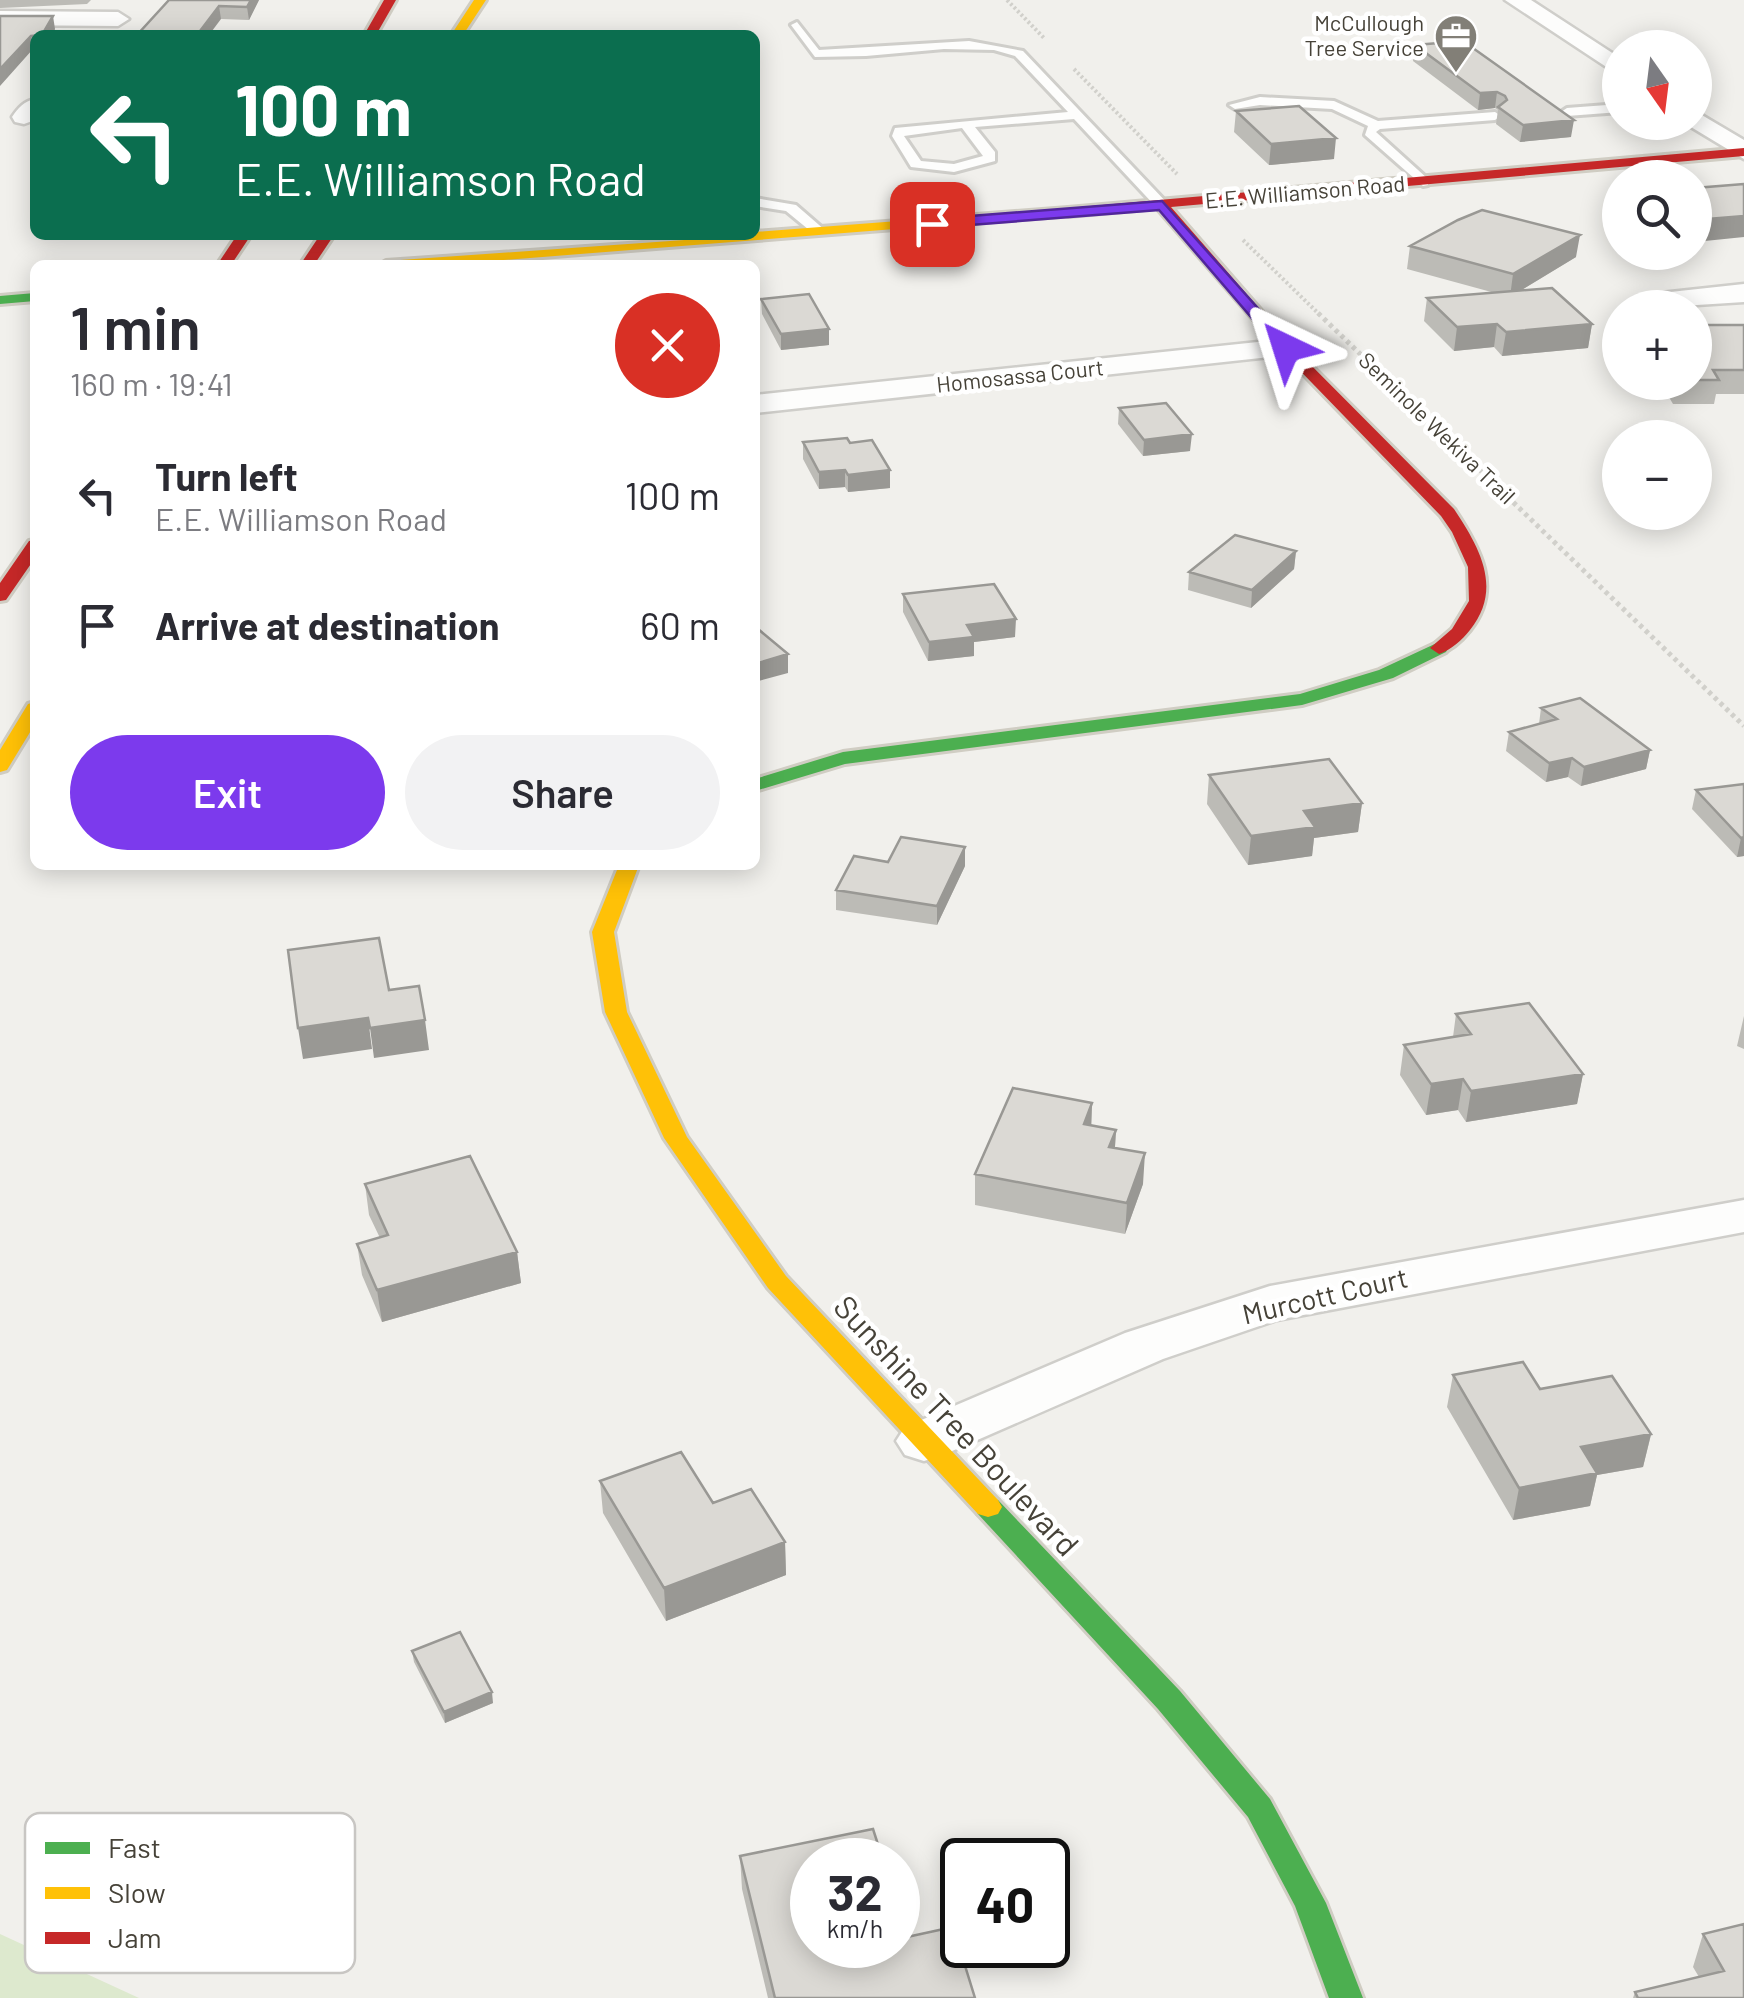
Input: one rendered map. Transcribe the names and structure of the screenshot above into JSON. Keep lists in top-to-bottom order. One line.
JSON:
{"streets":{"main road":["E.E. Williamson Road","Sunshine Tree Boulevard"],"street":["Homosassa Court","Murcott Court"],"path":["Seminole Wekiva Trail"]},"crossings":[["E.E. Williamson Road","Seminole Wekiva Trail"],["Murcott Court","Sunshine Tree Boulevard"]],"places":{"office":["McCullough Tree Service"]},"legend":["Fast","Slow","Jam"],"north":"bottom","page":{"map_buttons":["+","−"],"turn":["100 m","E.E. Williamson Road"],"heading":["1 min","160 m · 19:41"],"list":[{"name":"Turn left","note":"E.E. Williamson Road","value":"100 m"},{"name":"Arrive at destination","value":"60 m"}],"buttons":["Exit","Share"],"speed":"32 km/h","limit":"40"}}
